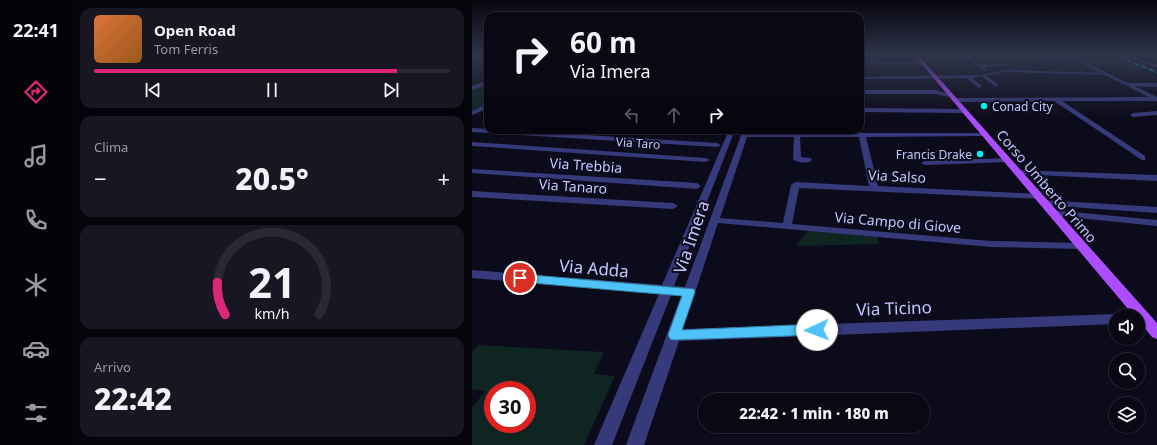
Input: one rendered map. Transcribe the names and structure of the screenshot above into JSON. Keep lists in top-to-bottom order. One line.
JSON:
{"streets":{"main road":["Corso Umberto Primo"],"street":["Via Taro","Via Trebbia","Via Salso","Via Tanaro","Via Campo di Giove","Via Imera","Via Adda","Via Ticino"]},"crossings":[["Via Salso","Corso Umberto Primo"],["Via Salso","Via Campo di Giove"],["Corso Umberto Primo","Via Campo di Giove"],["Via Campo di Giove","Via Imera"],["Via Imera","Via Adda"],["Via Imera","Via Ticino"]],"places":["Conad City","Francis Drake"],"page":{"tabs":"22:41","turn":["60 m","Via Imera"],"song":["Open Road","Tom Ferris"],"tile":["Clima",["Arrivo","22:42"]],"heat":["−","20.5°","+"],"limit":"30","trip":"22:42 · 1 min · 180 m","gauge":["21","km/h"]}}
